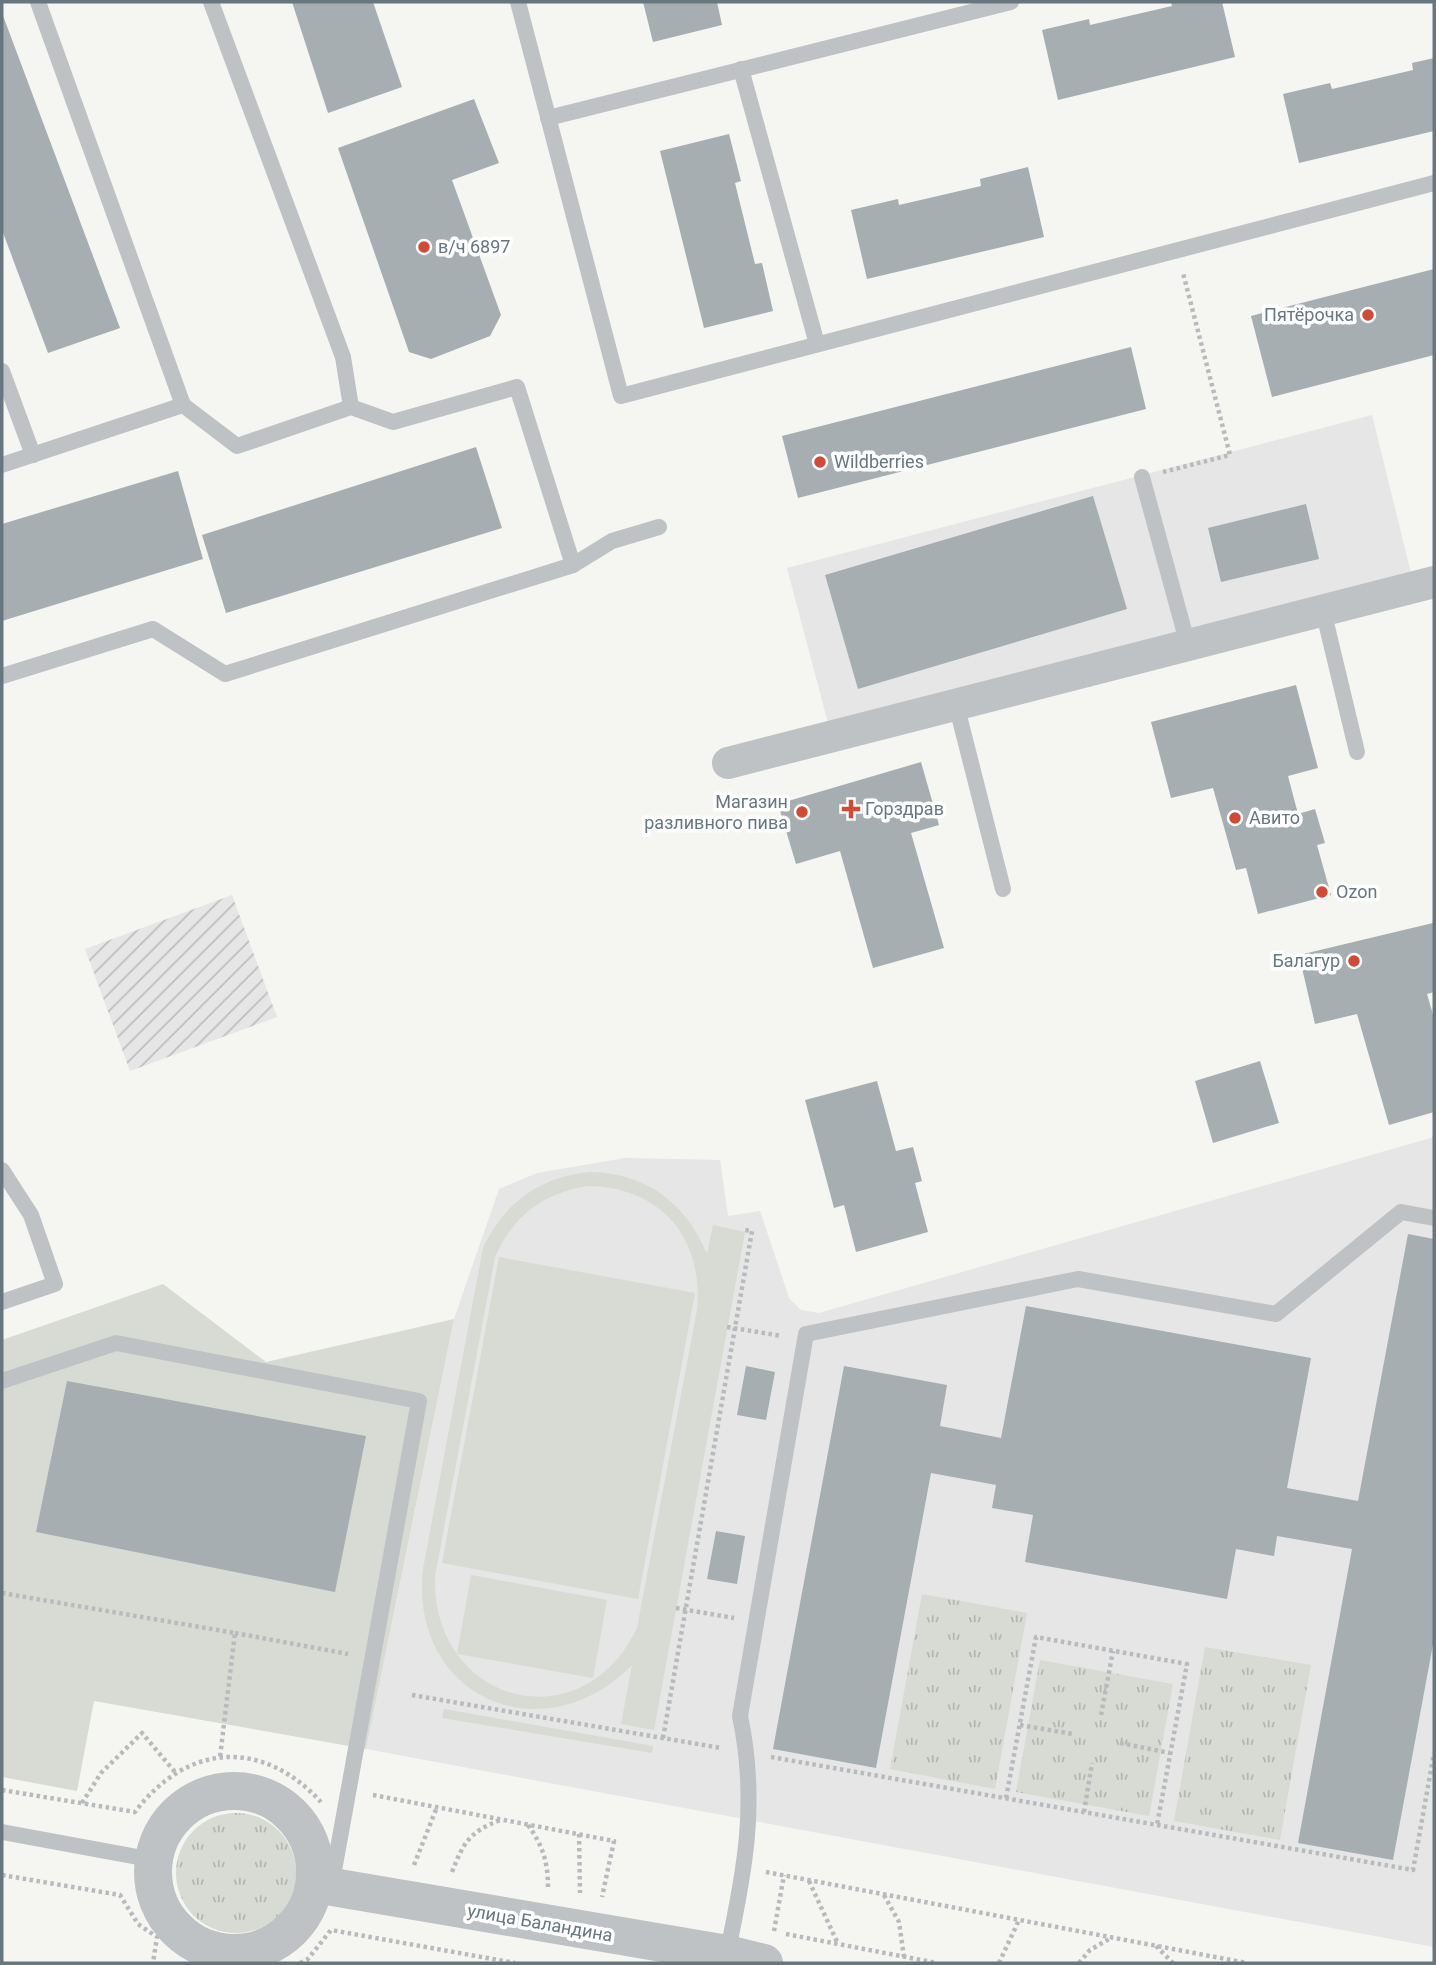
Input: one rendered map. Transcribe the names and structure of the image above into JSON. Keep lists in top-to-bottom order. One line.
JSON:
{"streets":{"street":["улица Баландина"]},"places":{"other":["в/ч 6897","Пятёрочка","Wildberries","Магазин разливного пива","Авито","Ozon","Балагур"],"health":["Горздрав"]}}
